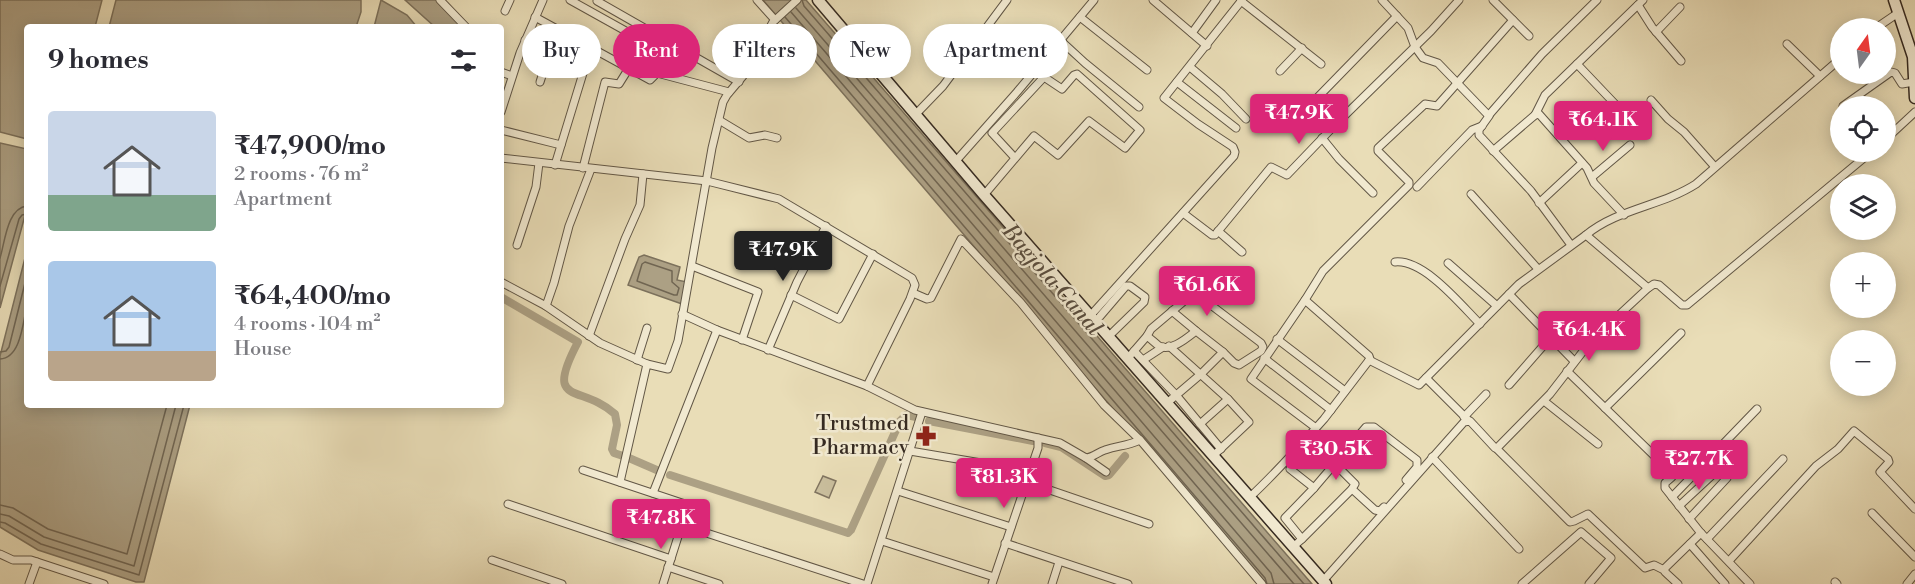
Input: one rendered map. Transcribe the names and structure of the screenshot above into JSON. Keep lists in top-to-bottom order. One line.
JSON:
{"water":["Bagjola Canal"],"places":{"pharmacy":["Trustmed Pharmacy"]},"north":"top","page":{"map_buttons":["+","−"],"chip":["Buy","Rent","Filters","New","Apartment"],"heading":"9 homes","price":["₹47.9K","₹64.1K","₹47.9K","₹61.6K","₹64.4K","₹30.5K","₹27.7K","₹81.3K","₹47.8K"],"list":[{"name":"₹47,900/mo","note":"2 rooms · 76 m² · Apartment"},{"name":"₹64,400/mo","note":"4 rooms · 104 m² · House"}]}}
